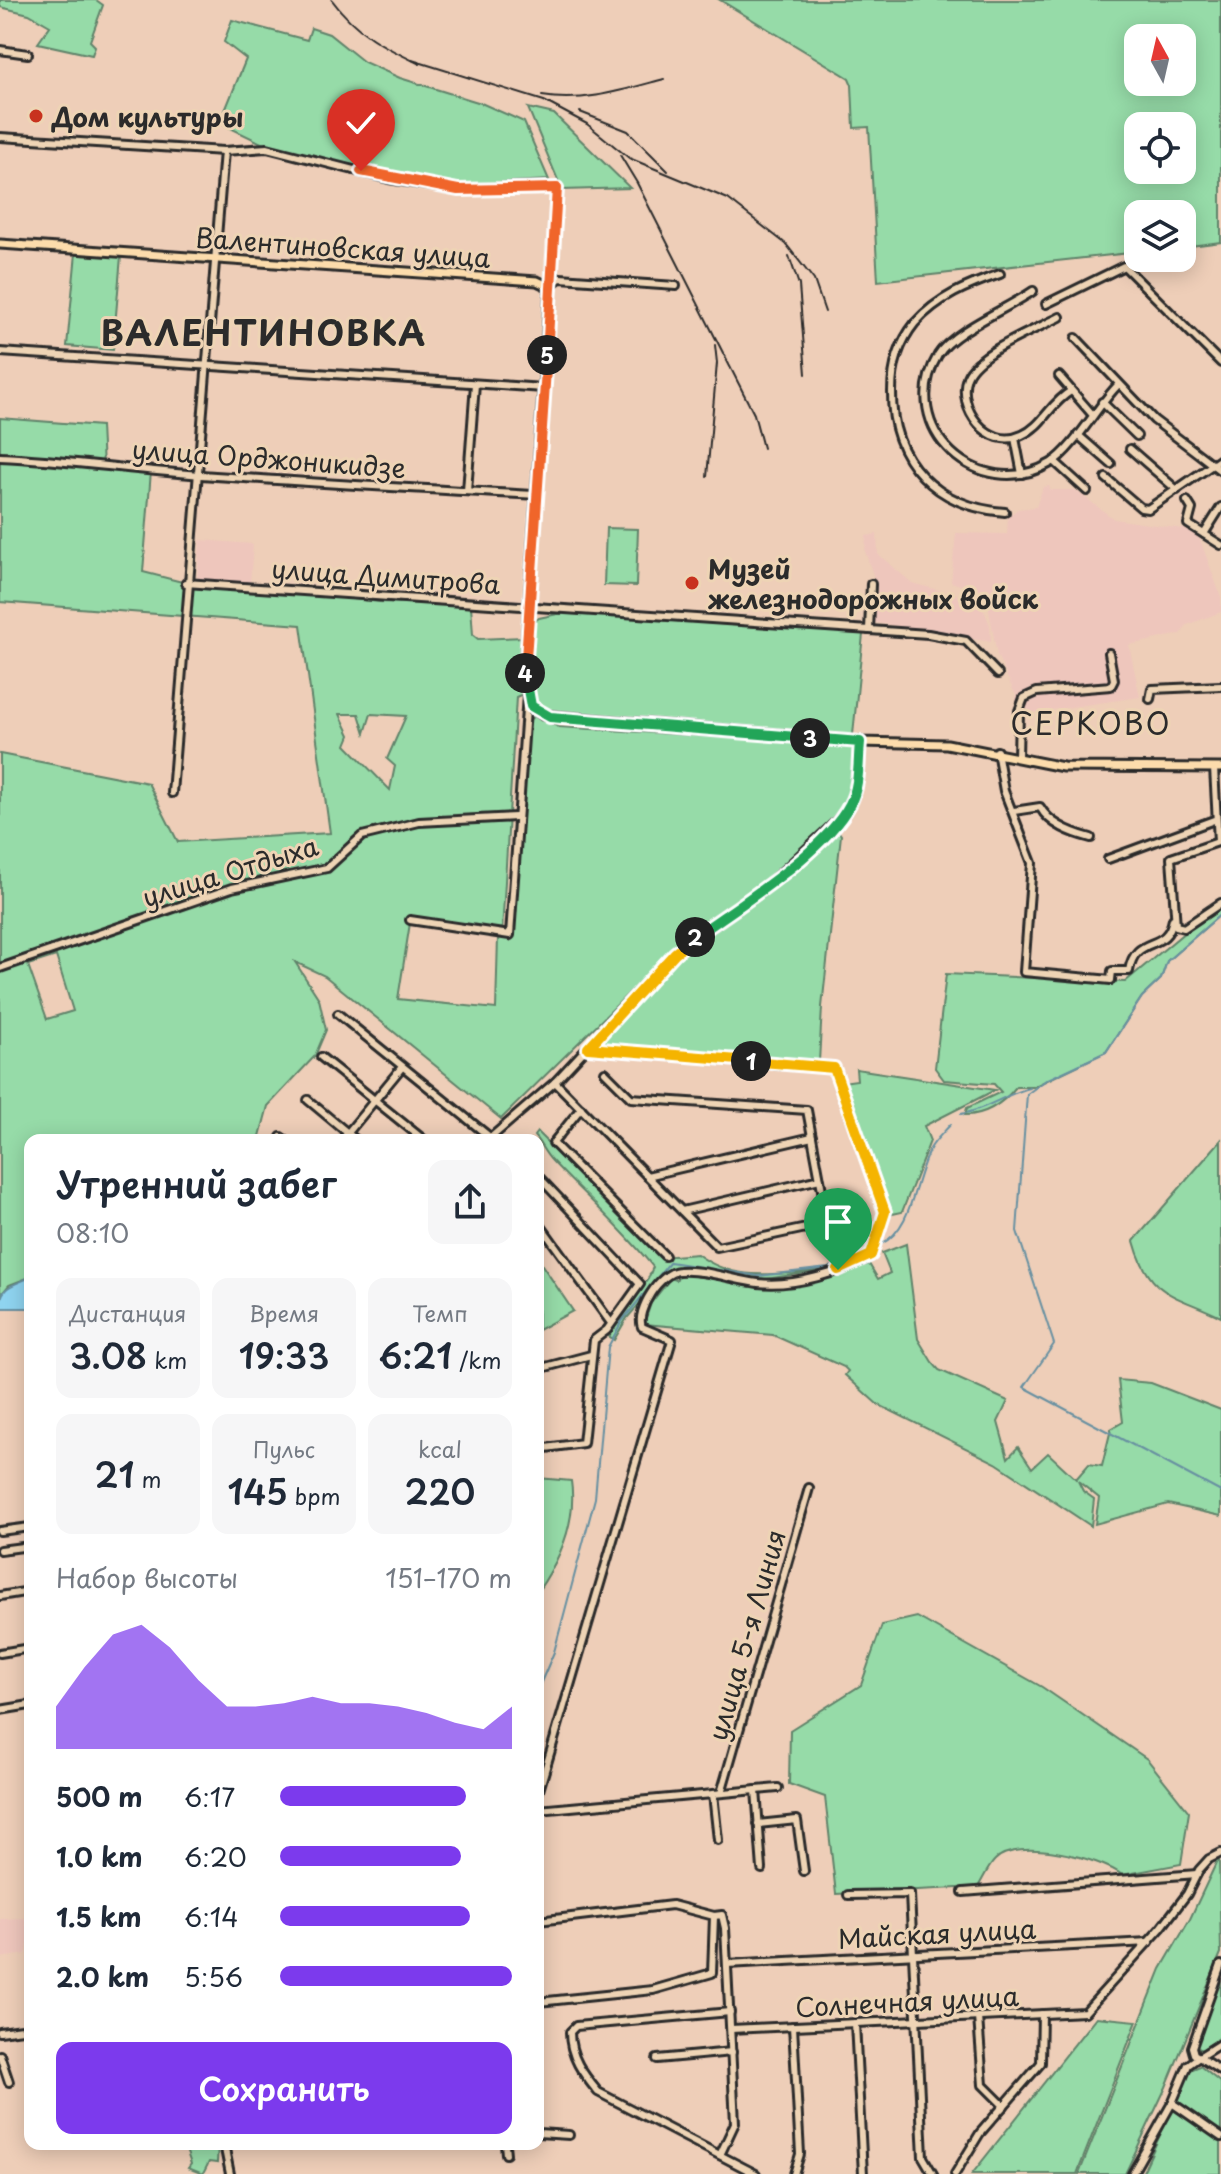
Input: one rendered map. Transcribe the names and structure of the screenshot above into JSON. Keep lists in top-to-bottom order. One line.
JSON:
{"streets":{"main road":["Валентиновская улица"],"street":["улица Орджоникидзе","улица Димитрова","улица Отдыха","улица 5-я Линия","Майская улица","Солнечная улица"]},"crossings":[["Майская улица","Солнечная улица"]],"districts":["ВАЛЕНТИНОВКА","СЕРКОВО"],"places":["Дом культуры","Музей железнодорожных войск"],"north":"top","page":{"pins":["5","4","3","2","1"],"heading":["Утренний забег","08:10"],"stats":[["Дистанция","3.08 km"],["Время","19:33"],["Темп","6:21 /km"],["21 m"],["Пульс","145 bpm"],["kcal","220"]],"chart":["Набор высоты","151–170 m"],"list":[{"name":"500 m","note":"6:17"},{"name":"1.0 km","note":"6:20"},{"name":"1.5 km","note":"6:14"},{"name":"2.0 km","note":"5:56"}],"buttons":"Сохранить"}}
